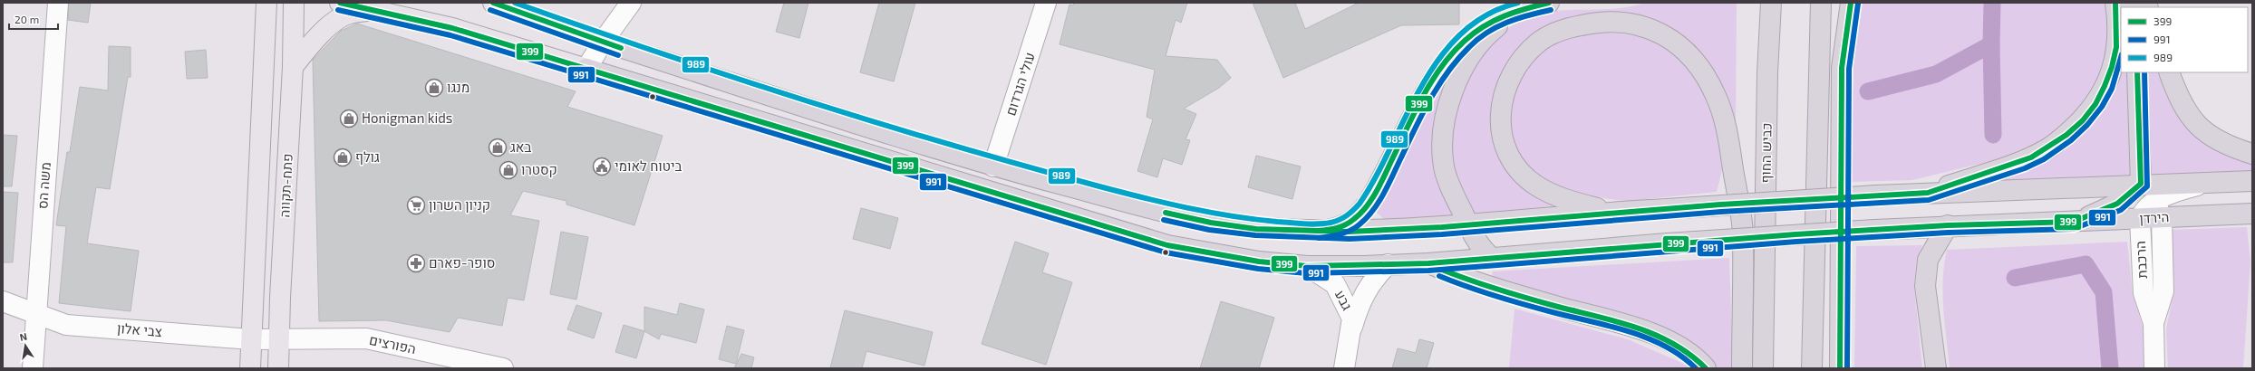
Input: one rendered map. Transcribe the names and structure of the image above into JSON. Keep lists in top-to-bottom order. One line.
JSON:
{"streets":{"highway":["כביש החוף","הירדן"],"main road":["פתח-תקווה"],"street":["עולי הגרדום","משה הס","הרכבת","גבע","צבי אלון","הפורצים"]},"crossings":[["משה הס","צבי אלון"],["פתח-תקווה","צבי אלון"],["פתח-תקווה","הפורצים"],["הירדן","הרכבת"],["הירדן","גבע"],["צבי אלון","הפורצים"]],"places":{"shop":["מנגו","Honigman kids","באג","גולף","קסטרו"],"public building":["ביטוח לאומי"],"supermarket":["קניון השרון"],"pharmacy":["סופר-פארם"]},"lines":["transit line 399","transit line 989","transit line 991"],"legend":["399","991","989"],"scale_bar":"20 m","north":"top"}
